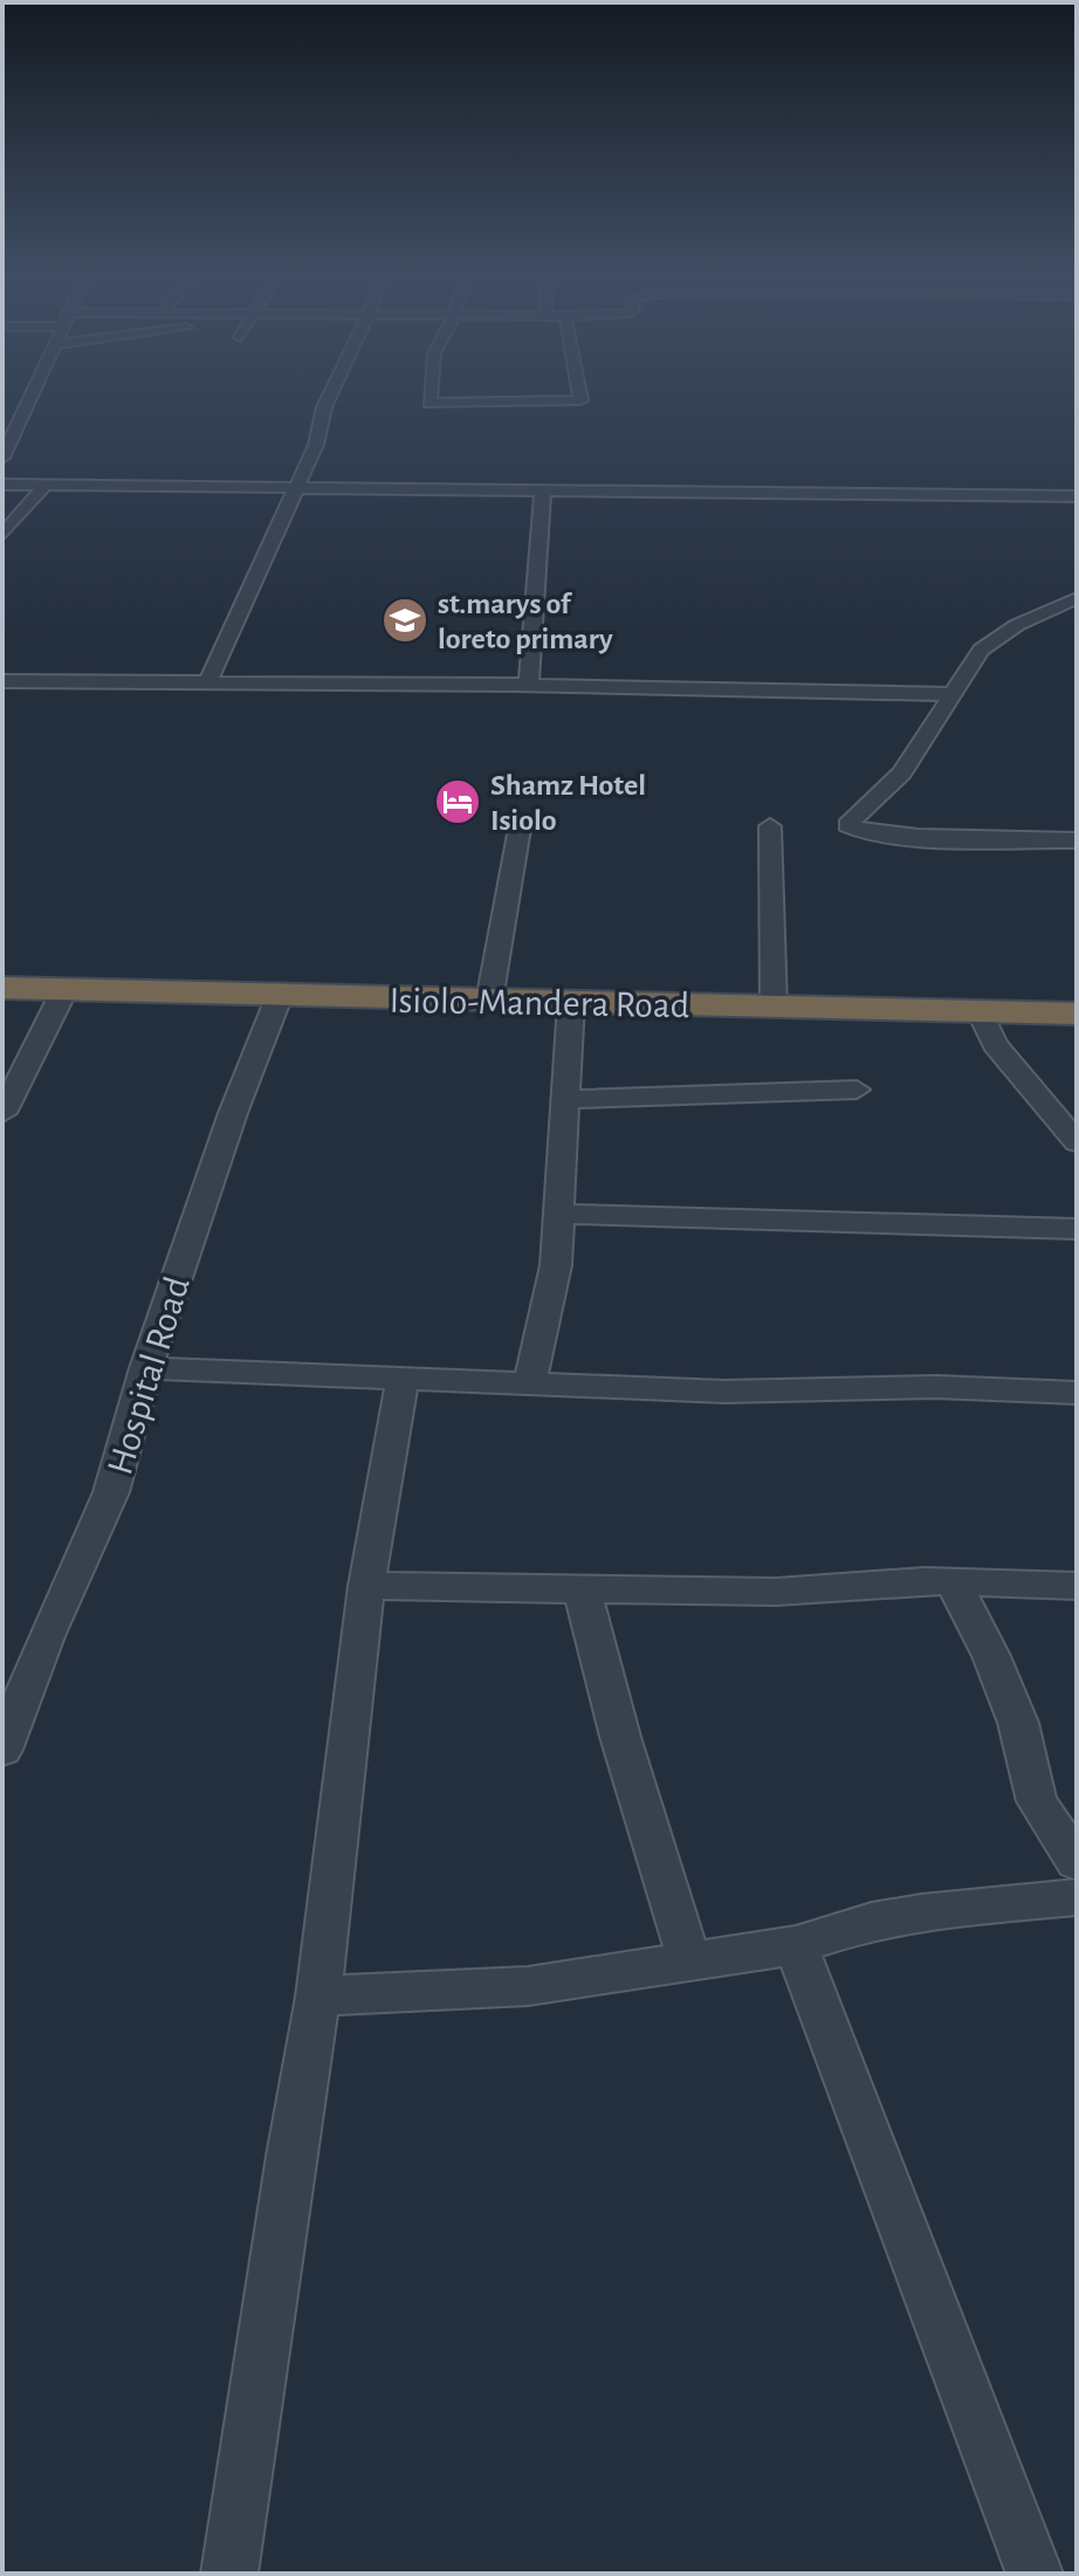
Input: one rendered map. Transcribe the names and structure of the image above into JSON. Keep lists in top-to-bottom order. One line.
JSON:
{"streets":{"highway":["Isiolo-Mandera Road"],"street":["Hospital Road"]},"crossings":[["Isiolo-Mandera Road","Hospital Road"]],"places":{"school or university":["st.marys of loreto primary"],"hotel":["Shamz Hotel Isiolo"]}}
